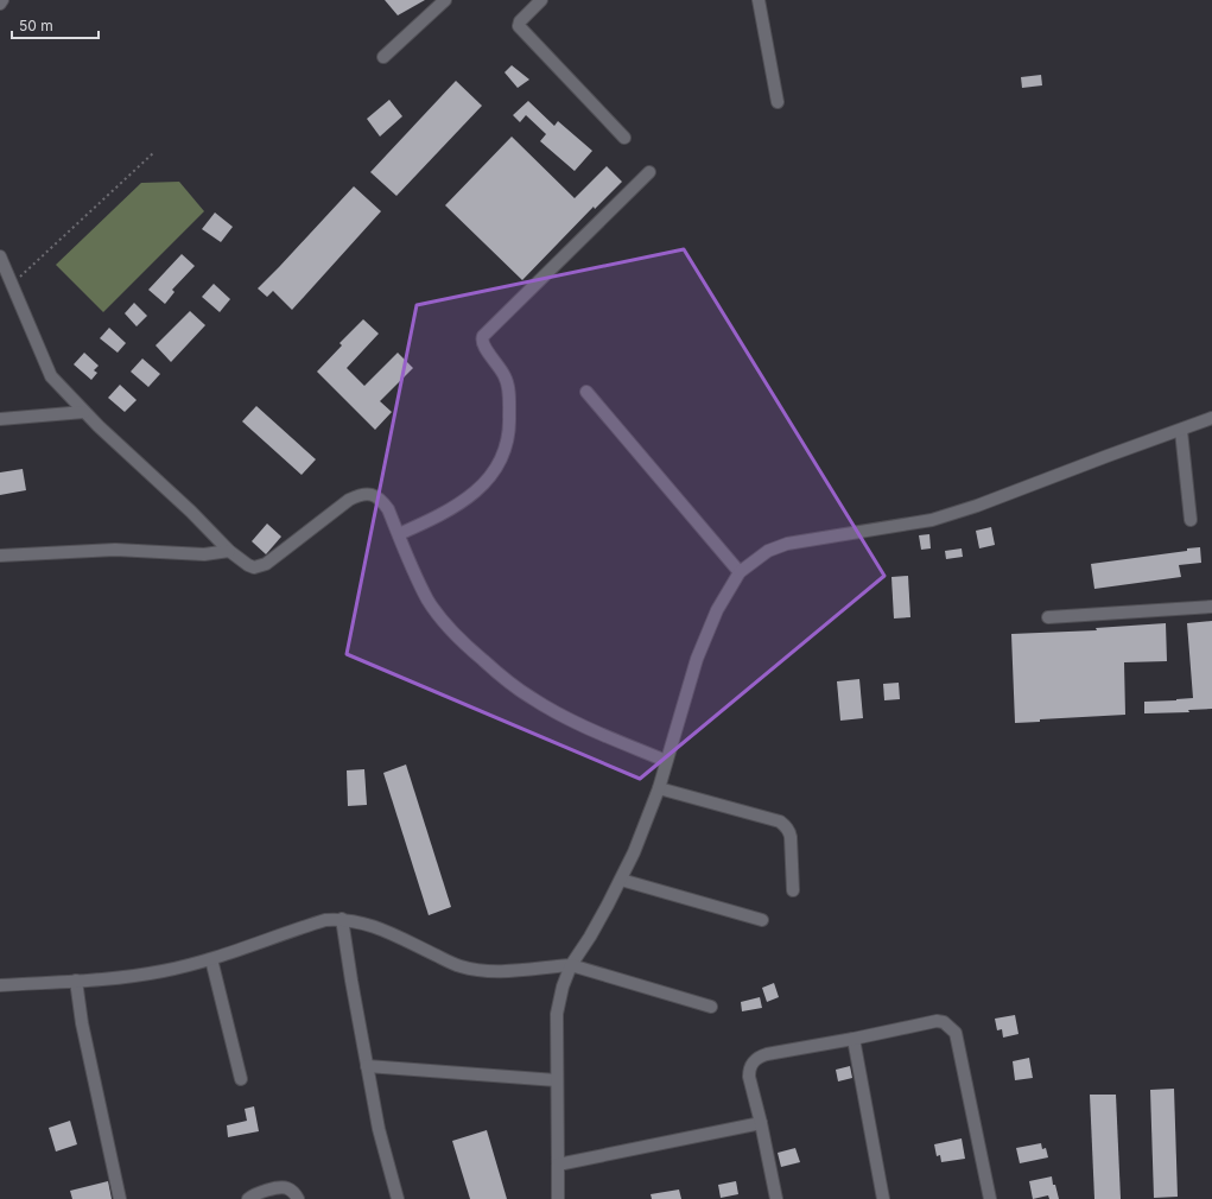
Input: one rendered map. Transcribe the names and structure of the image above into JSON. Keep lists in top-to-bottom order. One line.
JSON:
{"scale_bar":"50 m"}
